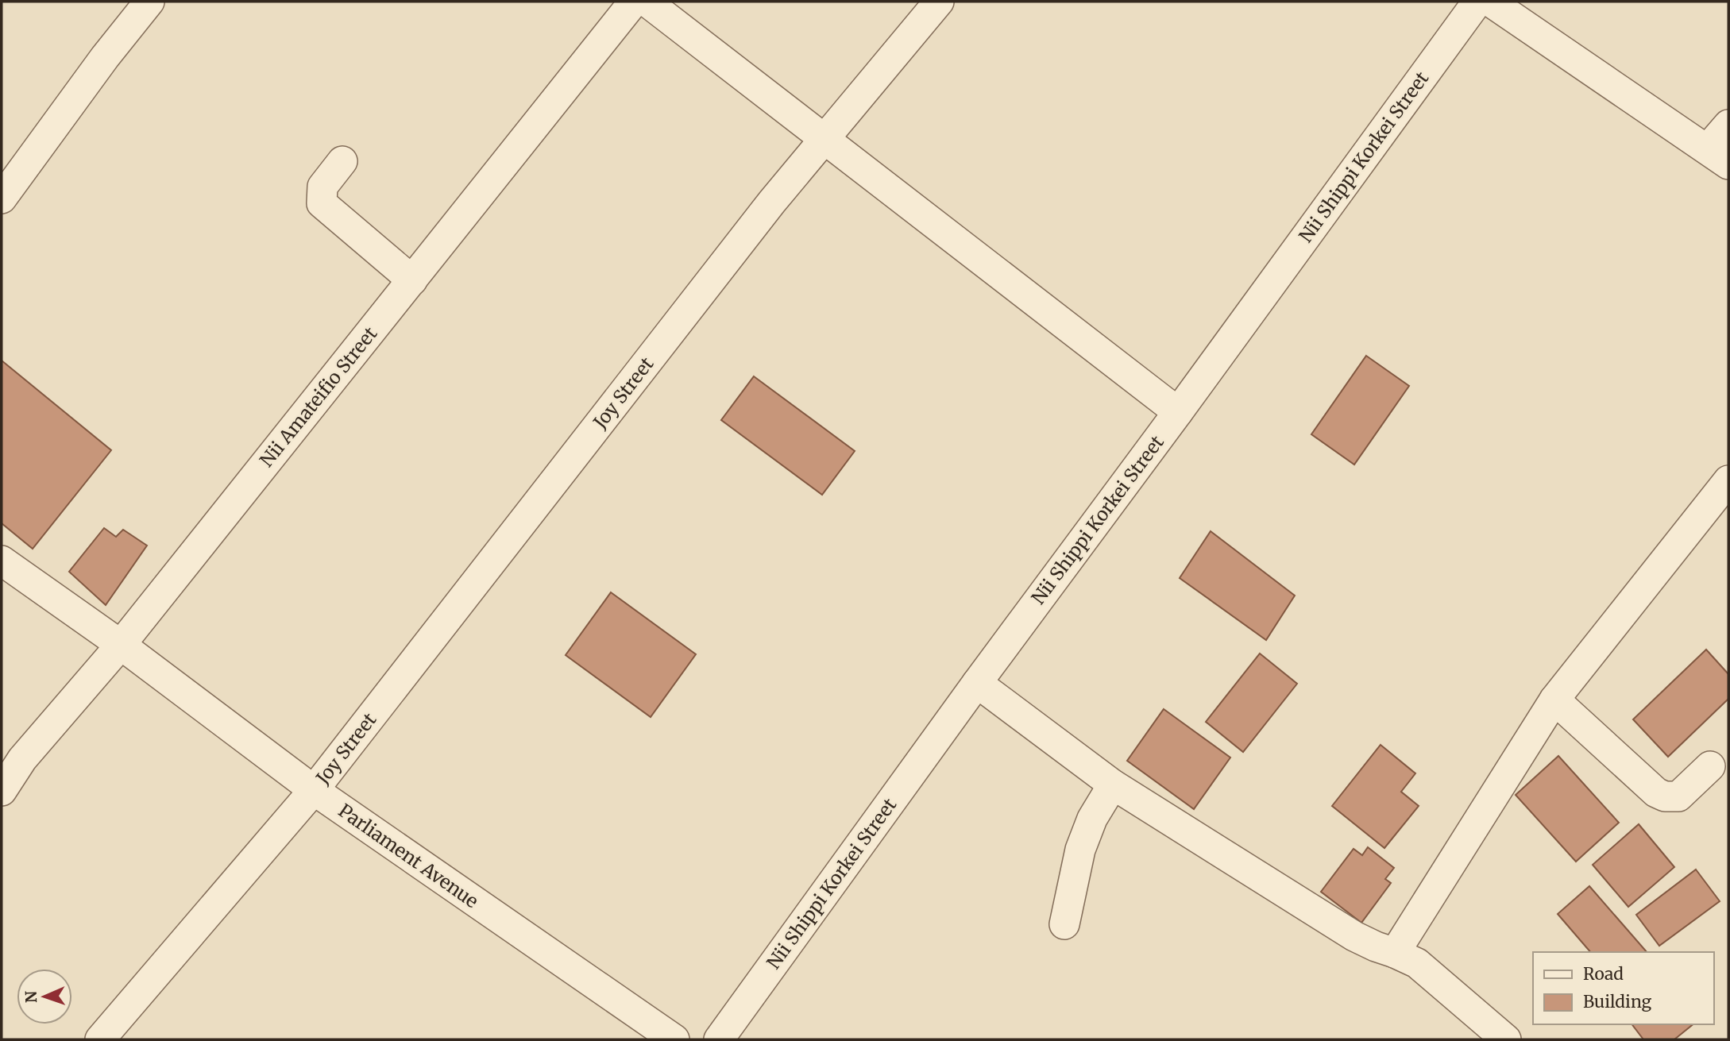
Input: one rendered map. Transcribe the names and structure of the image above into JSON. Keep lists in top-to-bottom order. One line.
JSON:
{"streets":{"street":["Nii Shippi Korkei Street","Joy Street","Nii Amateifio Street","Parliament Avenue"]},"crossings":[["Joy Street","Parliament Avenue"],["Nii Amateifio Street","Parliament Avenue"]],"legend":["Road","Building"],"north":"left"}
